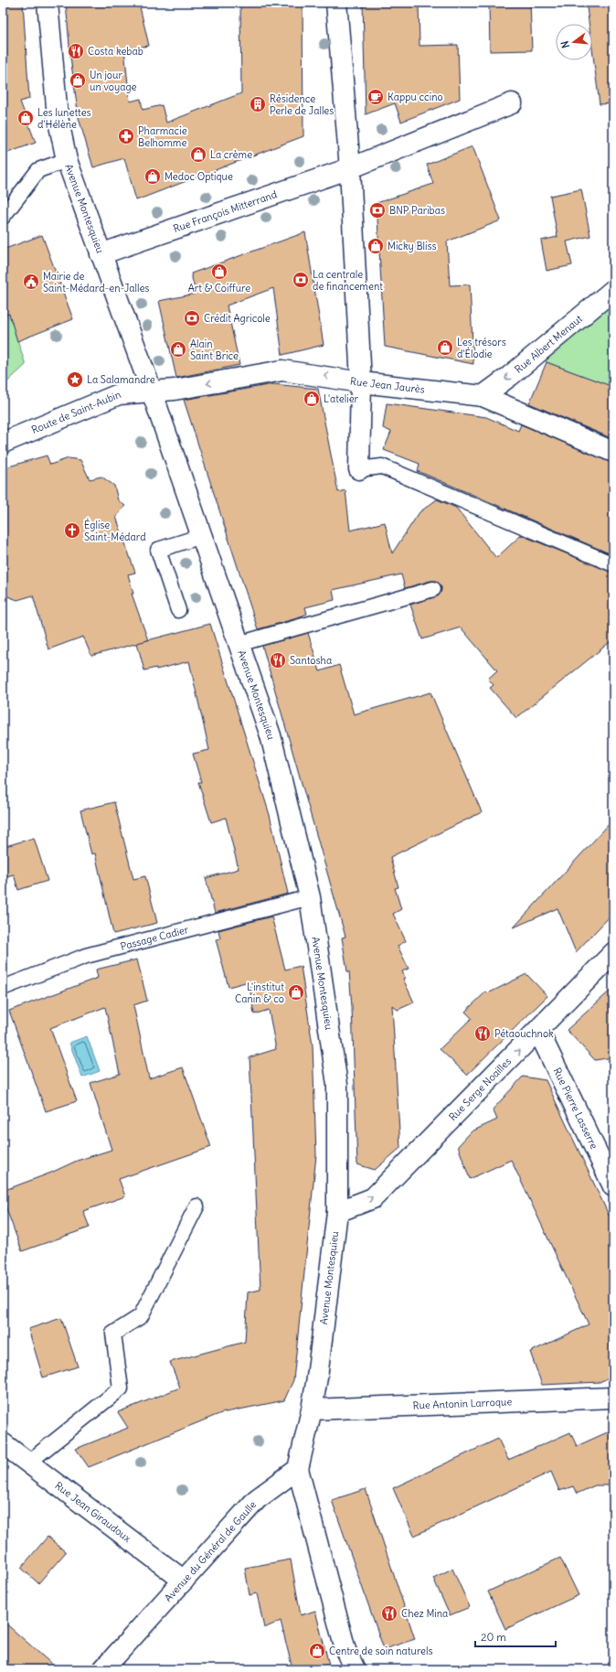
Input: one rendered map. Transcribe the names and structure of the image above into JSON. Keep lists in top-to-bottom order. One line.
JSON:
{"streets":{"street":["Avenue Montesquieu","Rue François Mitterrand","Rue Albert Menaut","Rue Jean Jaurès","Route de Saint-Aubin","Rue Serge Noailles","Rue Pierre Lasserre","Rue Antonin Larroque","Rue Jean Giraudoux","Avenue du Général de Gaulle"],"lane":["Passage Cadier"]},"crossings":[["Avenue Montesquieu","Rue François Mitterrand"],["Avenue Montesquieu","Rue Jean Jaurès"],["Avenue Montesquieu","Route de Saint-Aubin"],["Avenue Montesquieu","Passage Cadier"],["Avenue Montesquieu","Rue Serge Noailles"],["Avenue Montesquieu","Rue Antonin Larroque"],["Rue Albert Menaut","Rue Jean Jaurès"],["Rue Jean Jaurès","Route de Saint-Aubin"],["Rue Serge Noailles","Rue Pierre Lasserre"],["Rue Jean Giraudoux","Avenue du Général de Gaulle"]],"one_way":["Rue Albert Menaut","Rue Jean Jaurès","Rue Serge Noailles"],"places":{"restaurant":["Costa kebab","Santosha","Pétaouchnok","Chez Mina"],"shop":["Un jour un voyage","Les lunettes d'Hélène","La crème","Medoc Optique","Micky Bliss","Art & Coiffure","Les trésors d'Élodie","Alain Saint Brice","L'atelier","L'institut Canin & co","Centre de soin naturels"],"cafe":["Kappu ccino"],"building":["Résidence Perle de Jalles"],"pharmacy":["Pharmacie Belhomme"],"bank":["BNP Paribas","La centrale de financement","Crédit Agricole"],"public building":["Mairie de Saint-Médard-en-Jalles"],"place":["La Salamandre"],"church":["Église Saint-Médard"]},"scale_bar":"20 m","north":"left"}
